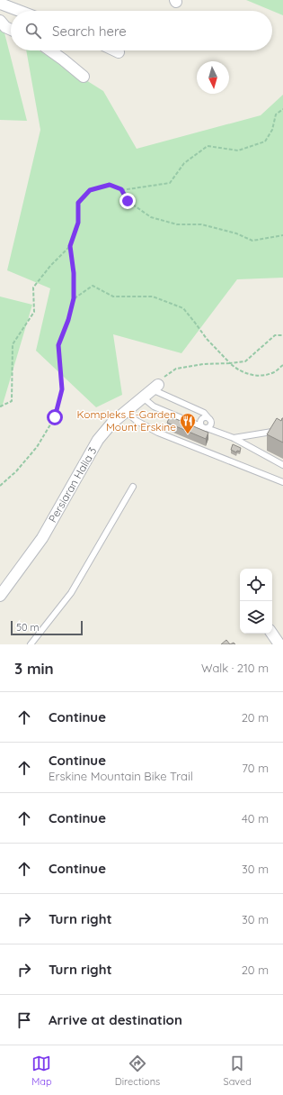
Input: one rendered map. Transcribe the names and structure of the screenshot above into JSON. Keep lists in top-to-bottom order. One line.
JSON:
{"streets":{"street":["Persiaran Halia 3"]},"places":{"restaurant":["Kompleks E-Garden Mount Erskine"]},"scale_bar":"50 m","north":"bottom","page":{"search":"Search here","scale":"50 m","heading":["3 min","Walk · 210 m"],"list":[["Continue","20 m"],["Continue","Erskine Mountain Bike Trail","70 m"],["Continue","40 m"],["Continue","30 m"],["Turn right","30 m"],["Turn right","20 m"],"Arrive at destination"],"nav":["Map","Directions","Saved"]}}
